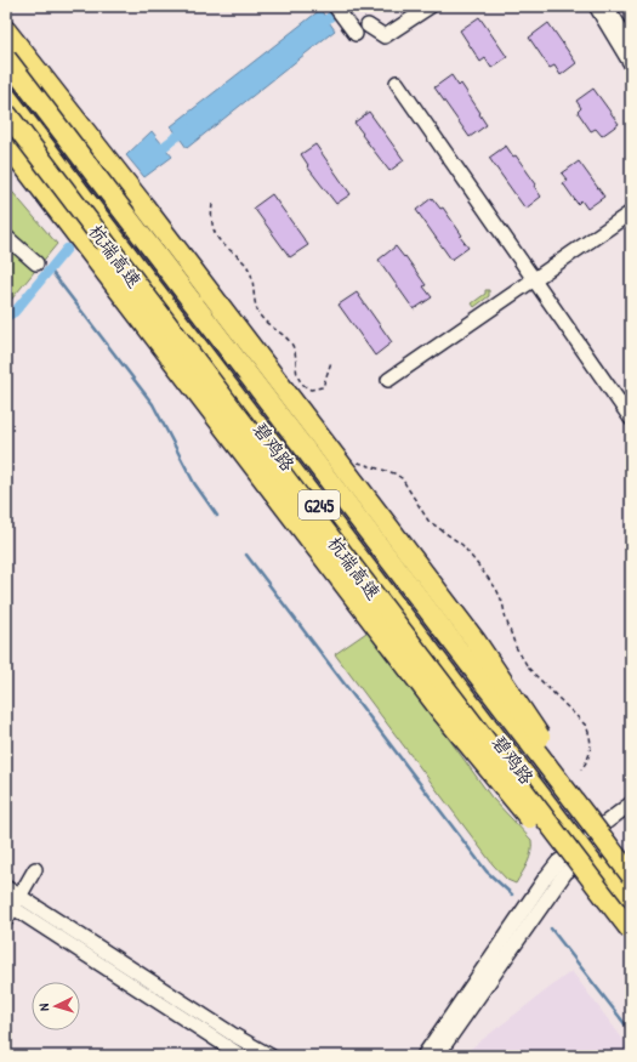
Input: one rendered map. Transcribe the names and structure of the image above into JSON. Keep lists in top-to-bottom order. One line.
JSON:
{"streets":{"highway":["杭瑞高速","碧鸡路","G245"]},"north":"left"}
